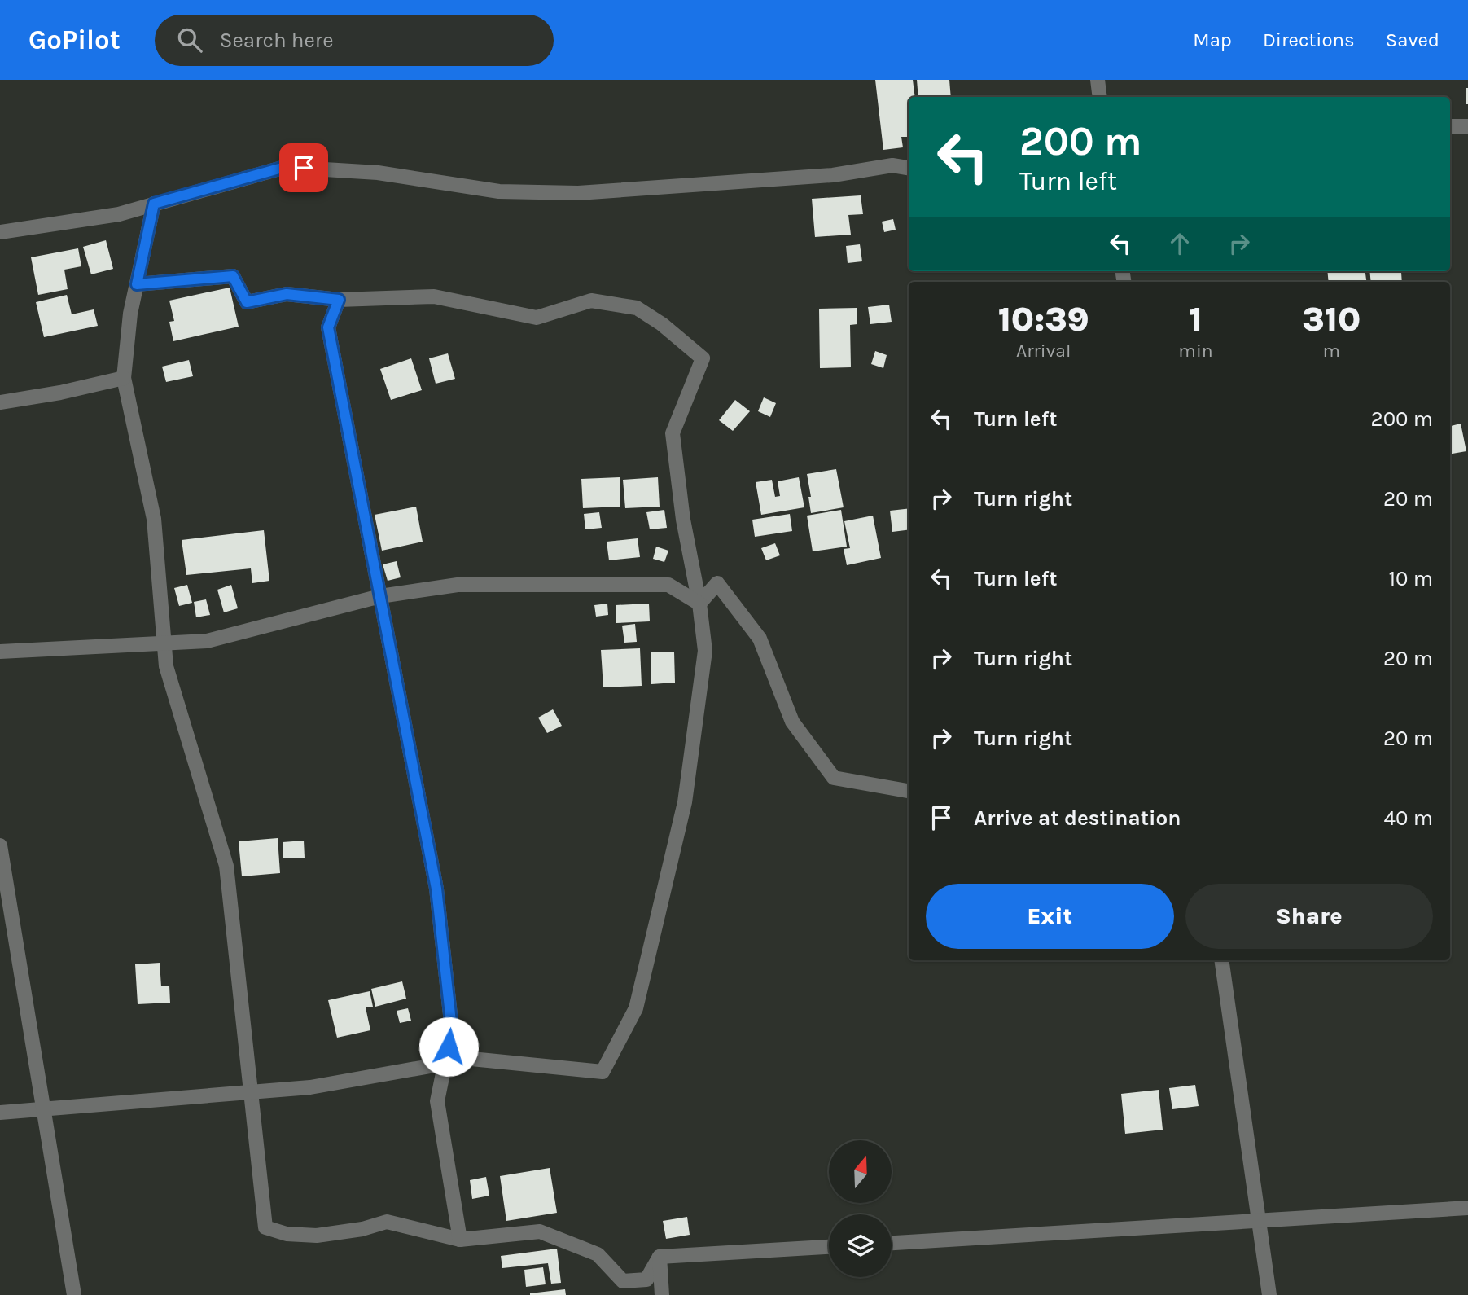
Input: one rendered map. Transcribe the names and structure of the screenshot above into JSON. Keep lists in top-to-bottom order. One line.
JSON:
{"north":"top","page":{"header":"GoPilot","search":"Search here","nav":["Map","Directions","Saved"],"turn":["200 m","Turn left"],"eta":["10:39","Arrival","1","min","310","m"],"list":[{"name":"Turn left","value":"200 m"},{"name":"Turn right","value":"20 m"},{"name":"Turn left","value":"10 m"},{"name":"Turn right","value":"20 m"},{"name":"Turn right","value":"20 m"},{"name":"Arrive at destination","value":"40 m"}],"buttons":["Exit","Share"]}}
